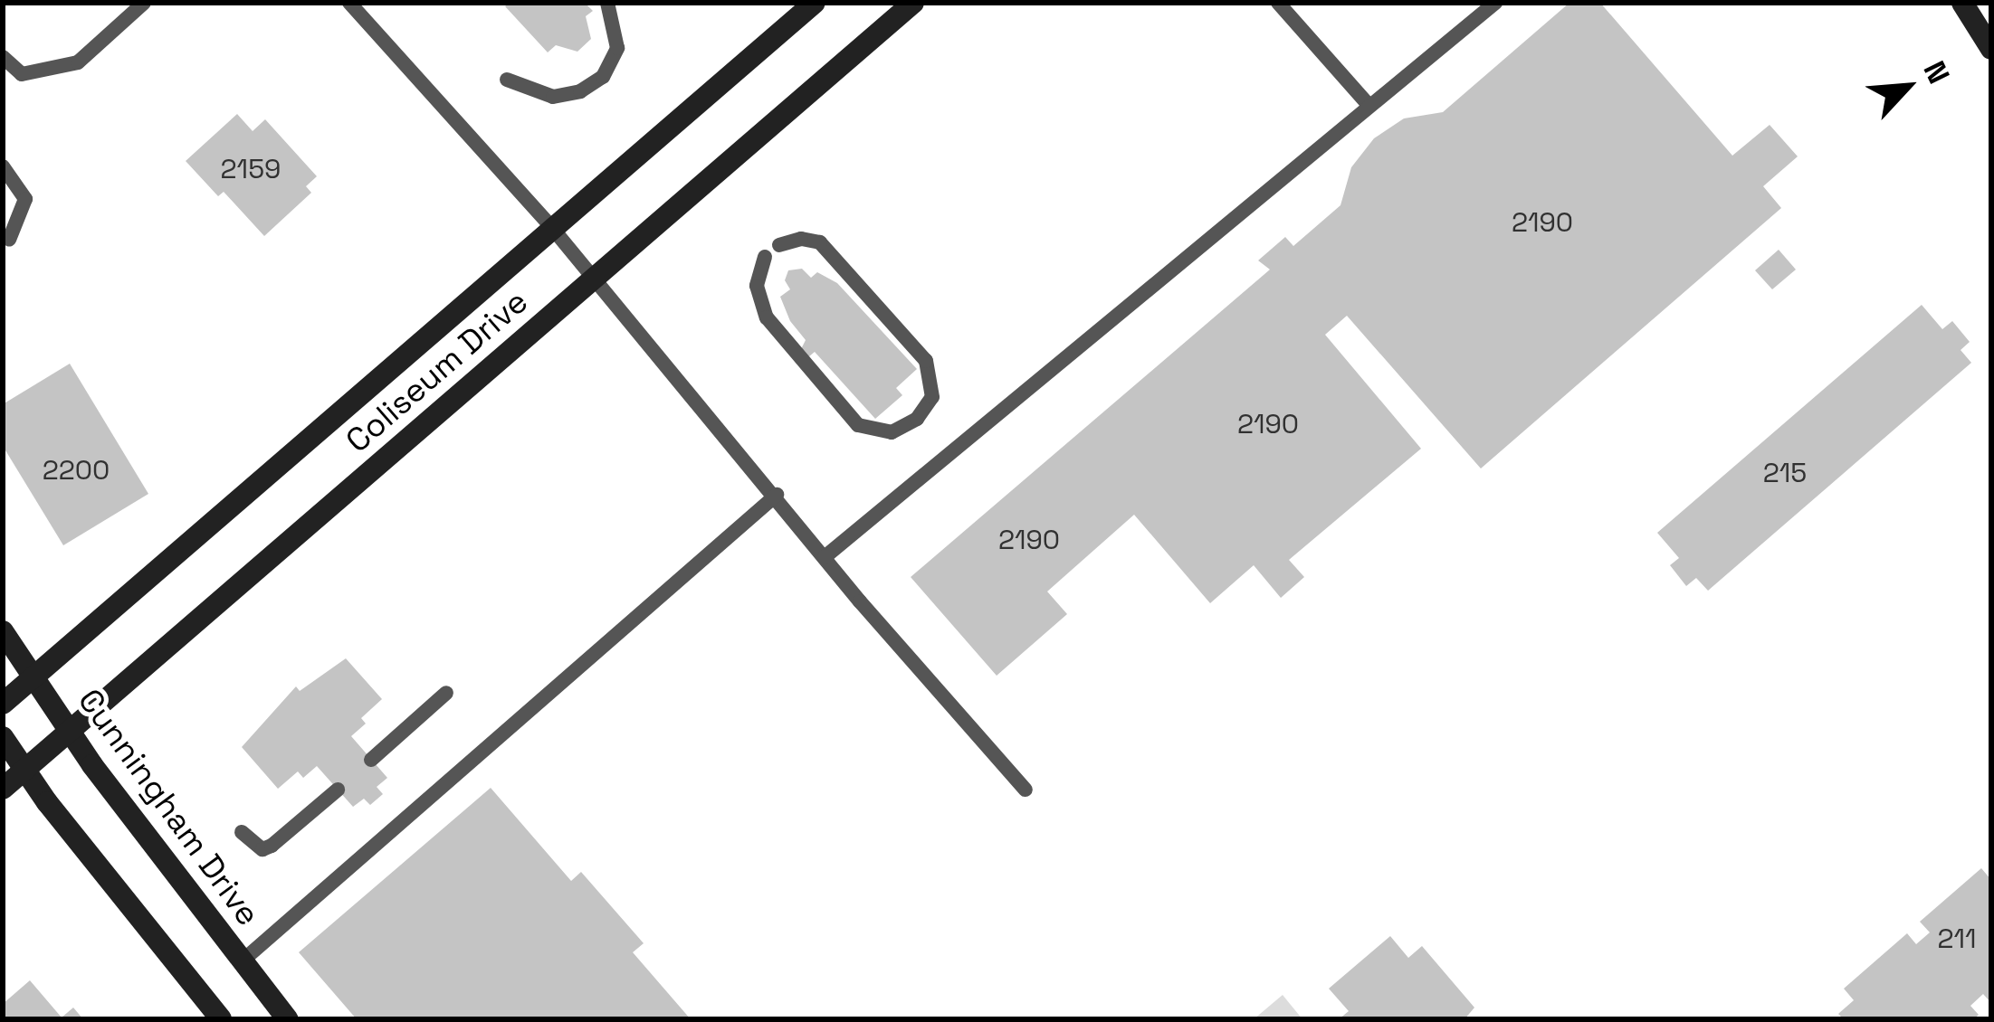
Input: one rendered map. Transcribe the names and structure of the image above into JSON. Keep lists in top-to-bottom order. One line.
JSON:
{"streets":{"street":["Coliseum Drive","Cunningham Drive"]},"crossings":[["Coliseum Drive","Cunningham Drive"]],"house_numbers":["2159","2190","2190","2200","215","2190","211"],"north":"top right"}
